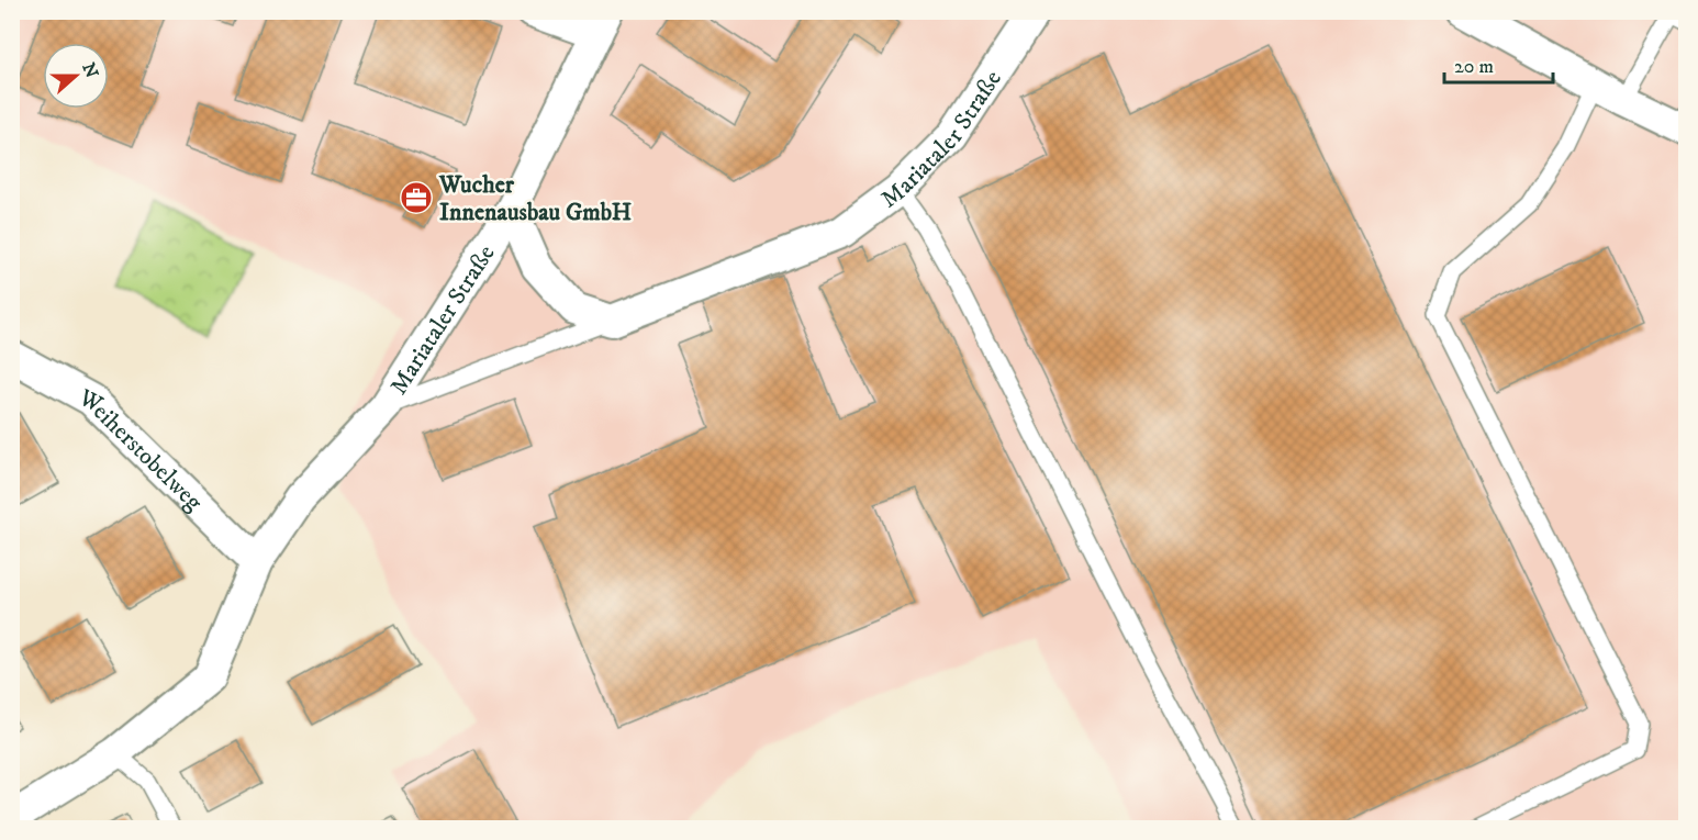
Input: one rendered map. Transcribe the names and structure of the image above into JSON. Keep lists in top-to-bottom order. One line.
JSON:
{"streets":{"street":["Mariataler Straße","Weiherstobelweg"]},"crossings":[["Mariataler Straße","Weiherstobelweg"]],"places":{"office":["Wucher Innenausbau GmbH"]},"scale_bar":"20 m","north":"right"}
